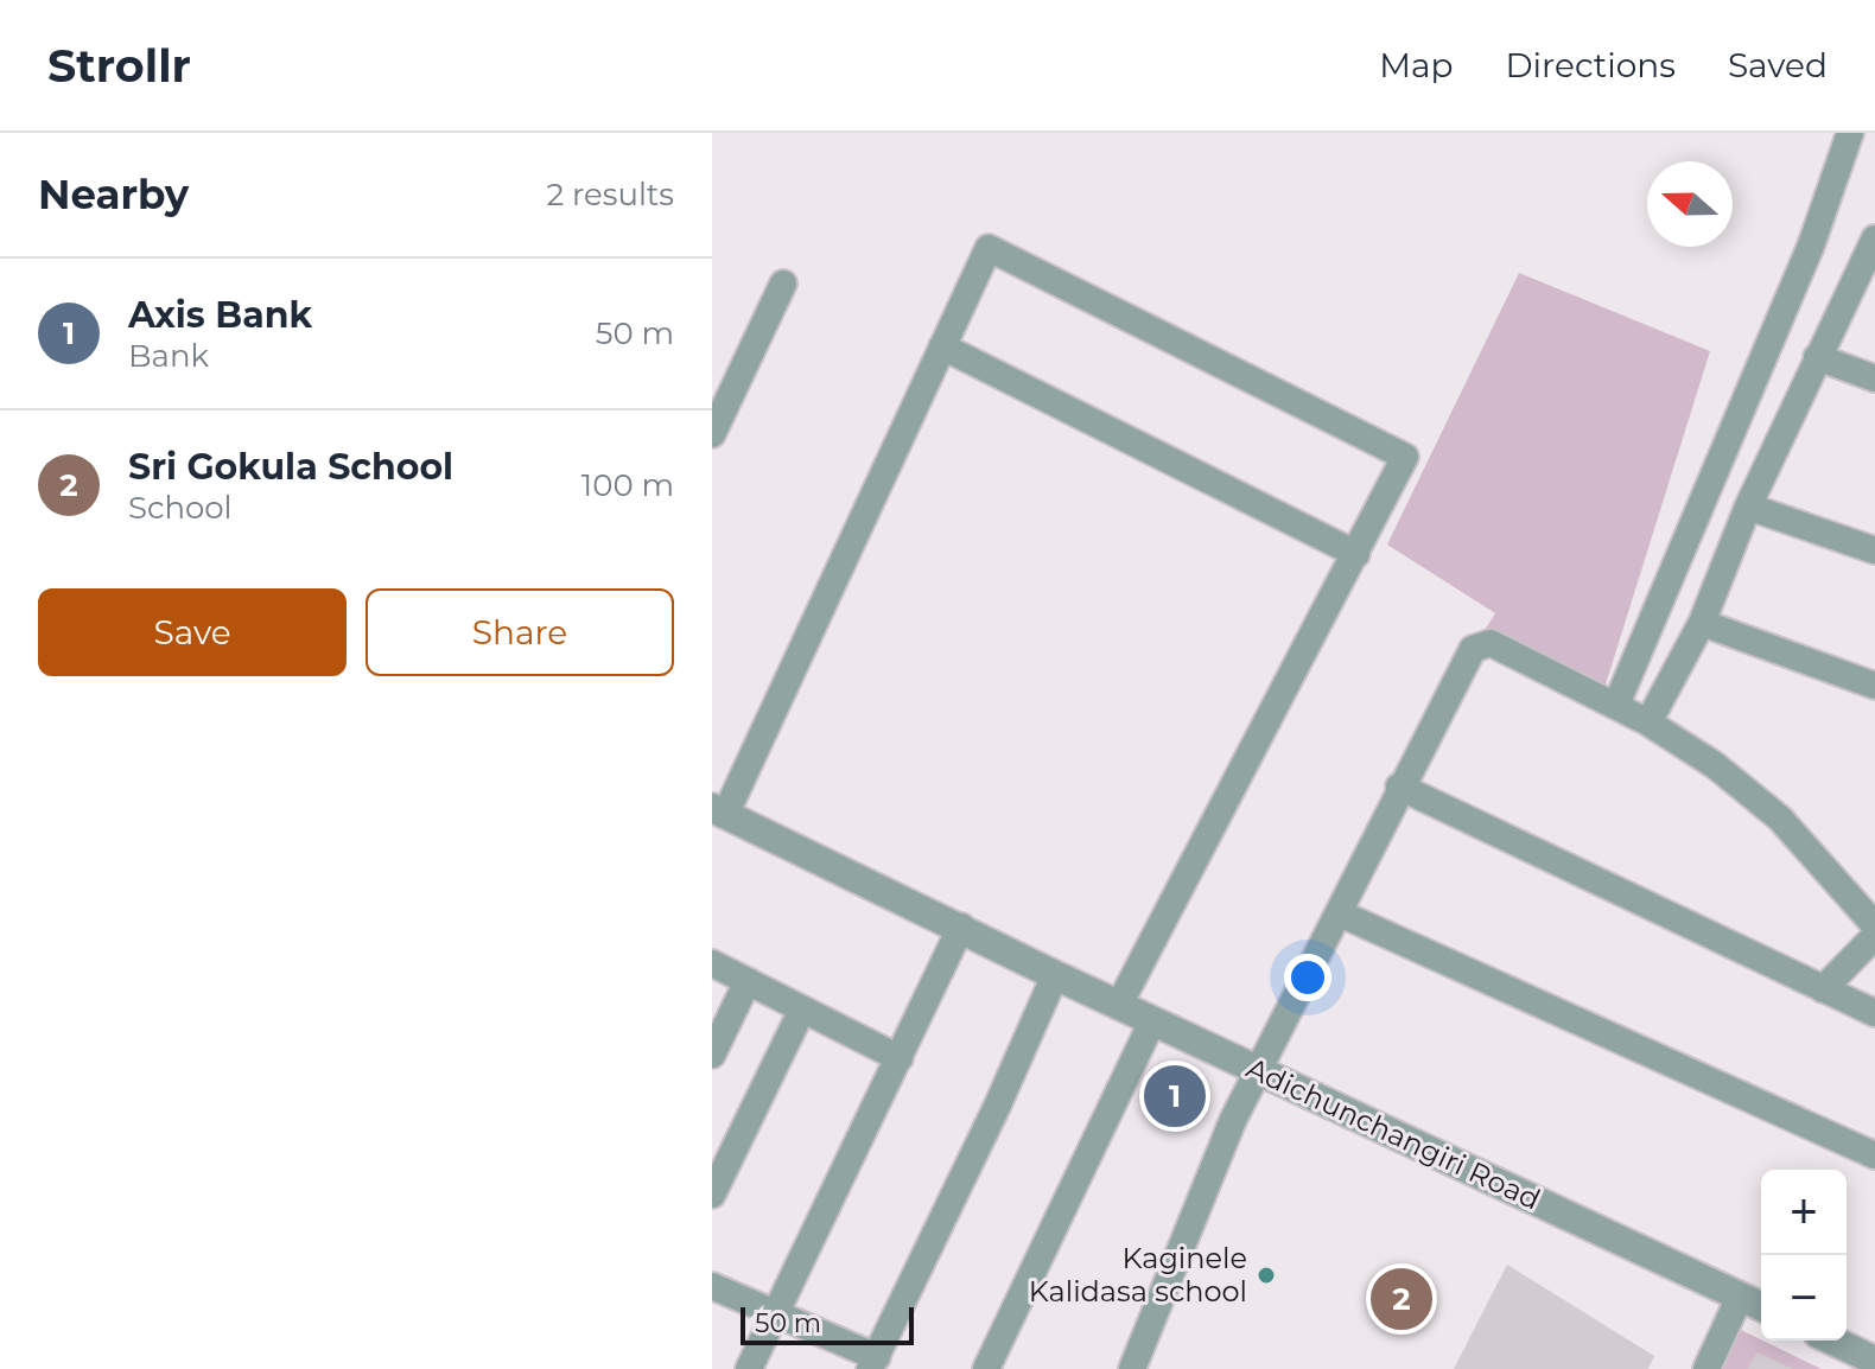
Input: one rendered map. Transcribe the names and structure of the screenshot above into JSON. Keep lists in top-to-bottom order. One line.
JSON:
{"streets":{"street":["Adichunchangiri Road"]},"places":["Kaginele Kalidasa school"],"scale_bar":"50 m","north":"left","page":{"header":"Strollr","nav":["Map","Directions","Saved"],"heading":["Nearby","2 results"],"list":[{"mark":"1","name":"Axis Bank","note":"Bank","value":"50 m"},{"mark":"2","name":"Sri Gokula School","note":"School","value":"100 m"}],"buttons":["Save","Share"],"pins":["1","2"],"map_buttons":["+","−"],"scale":"50 m"}}
